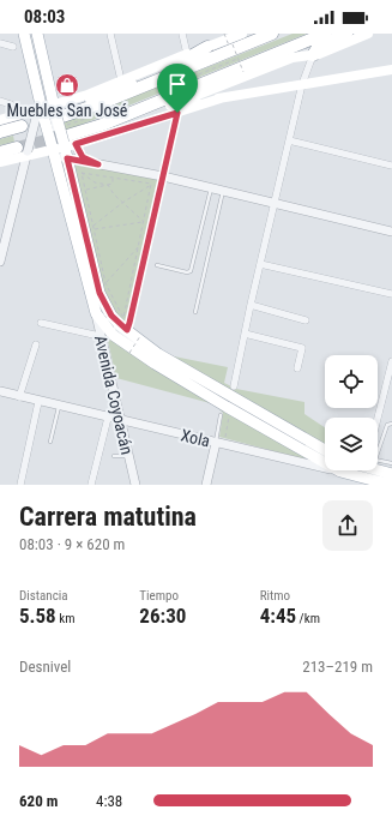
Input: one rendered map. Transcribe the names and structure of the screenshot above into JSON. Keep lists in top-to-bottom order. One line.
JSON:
{"streets":{"main road":["Avenida Coyoacán","Xola"]},"crossings":[["Avenida Coyoacán","Xola"]],"places":{"shop":["Muebles San José"]},"page":{"status":"08:03","heading":["Carrera matutina","08:03 · 9 × 620 m"],"stats":[["Distancia","5.58 km"],["Tiempo","26:30"],["Ritmo","4:45 /km"]],"chart":["Desnivel","213–219 m"],"list":[{"name":"620 m","note":"4:38"}]}}
